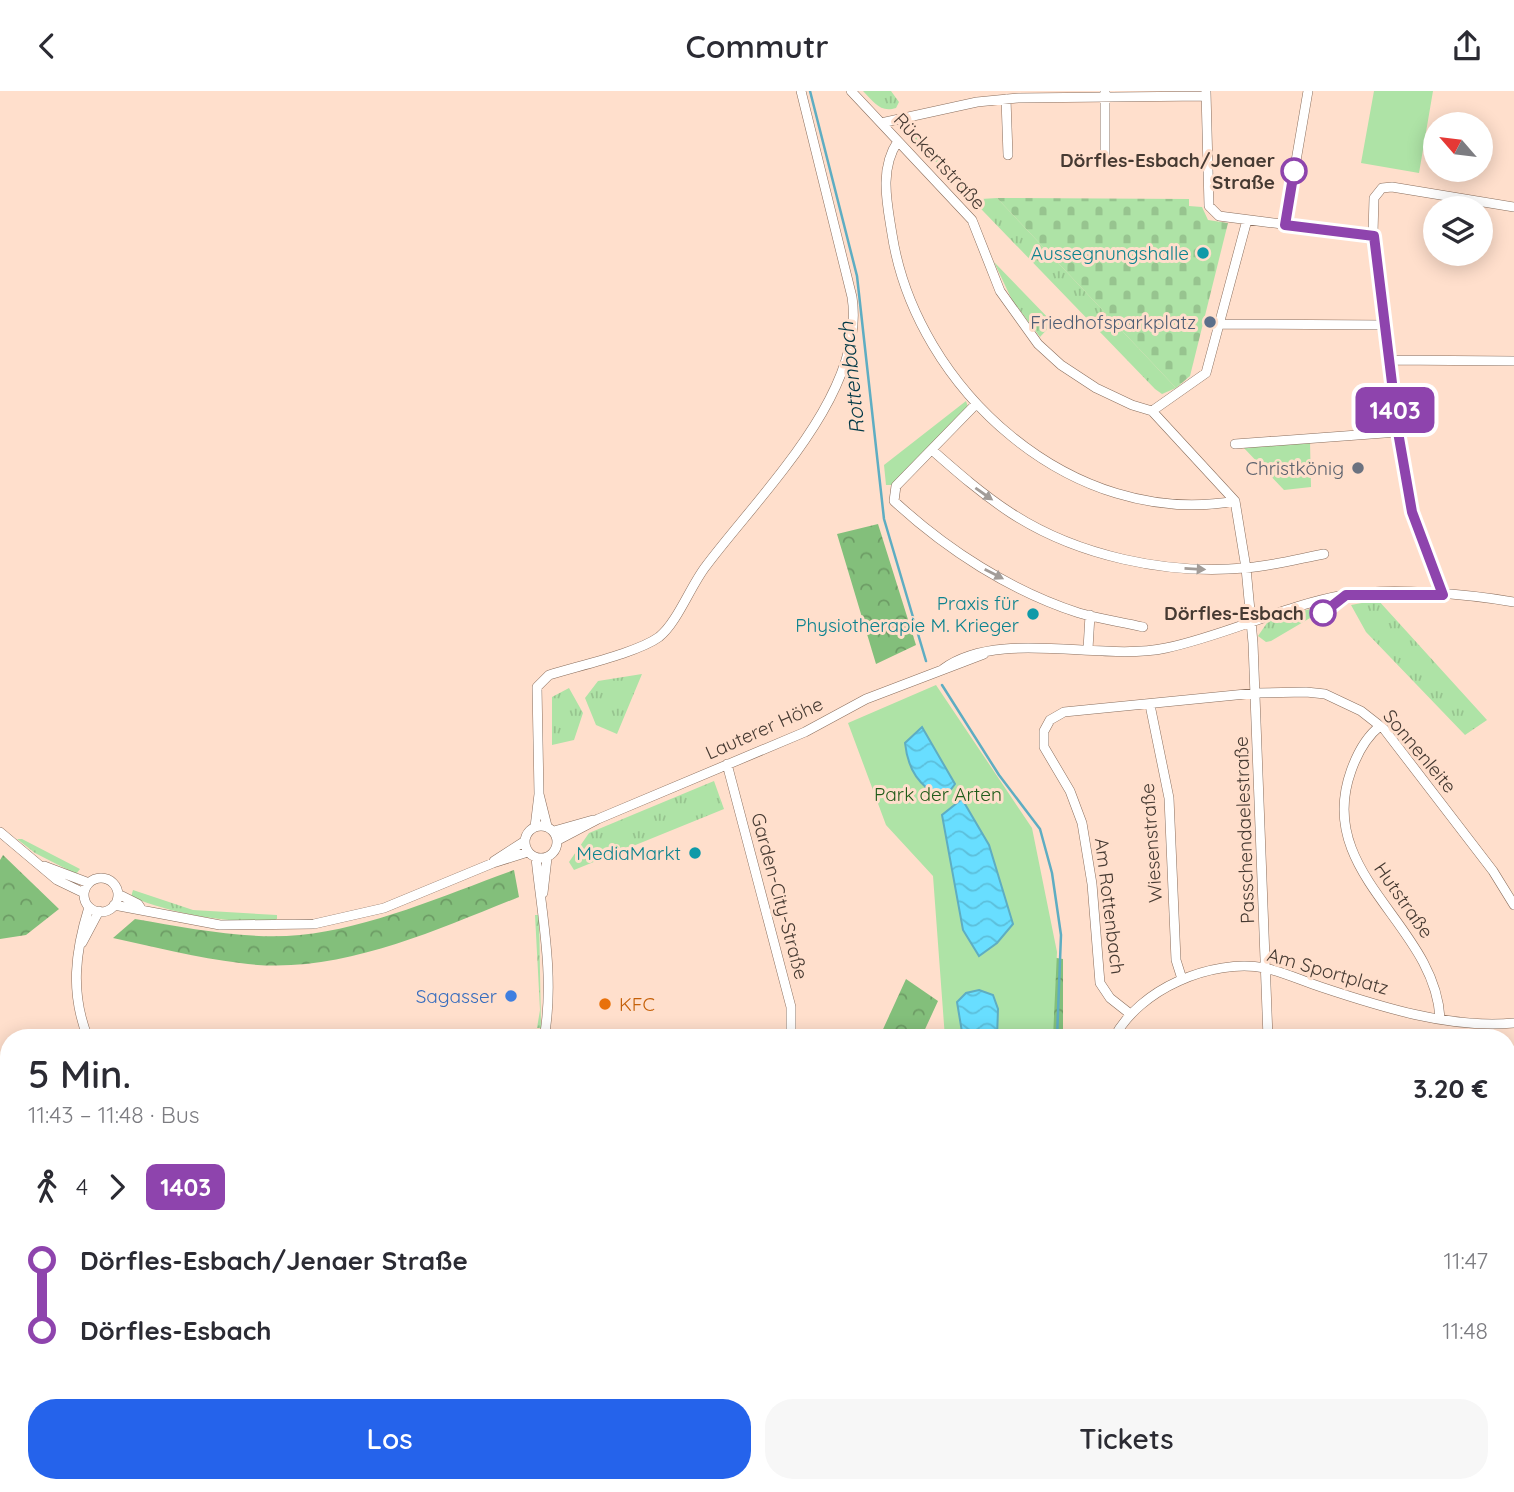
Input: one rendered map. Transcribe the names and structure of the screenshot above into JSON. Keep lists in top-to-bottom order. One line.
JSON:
{"streets":{"street":["Rückertstraße","Lauterer Höhe","Sonnenleite","Passchendaelestraße","Wiesenstraße","Garden-City-Straße","Hutstraße","Am Rottenbach","Am Sportplatz"]},"crossings":[["Lauterer Höhe","Passchendaelestraße"],["Lauterer Höhe","Garden-City-Straße"],["Sonnenleite","Passchendaelestraße"],["Sonnenleite","Hutstraße"],["Sonnenleite","Am Rottenbach"],["Passchendaelestraße","Am Rottenbach"],["Passchendaelestraße","Am Sportplatz"],["Wiesenstraße","Am Rottenbach"],["Wiesenstraße","Am Sportplatz"],["Hutstraße","Am Sportplatz"],["Am Rottenbach","Am Sportplatz"]],"water":["Rottenbach"],"parks":["Park der Arten"],"places":["Dörfles-Esbach/Jenaer Straße","Aussegnungshalle","Friedhofsparkplatz","Christkönig","Dörfles-Esbach","Praxis für Physiotherapie M. Krieger","MediaMarkt","Sagasser","KFC"],"lines":["bus line 1403"],"north":"top left","page":{"header":"Commutr","on_map":"1403","heading":["5 Min.","11:43 – 11:48 · Bus","3.20 €"],"legs":["4","1403"],"list":[{"name":"Dörfles-Esbach/Jenaer Straße","value":"11:47"},{"name":"Dörfles-Esbach","value":"11:48"}],"buttons":["Los","Tickets"]}}
